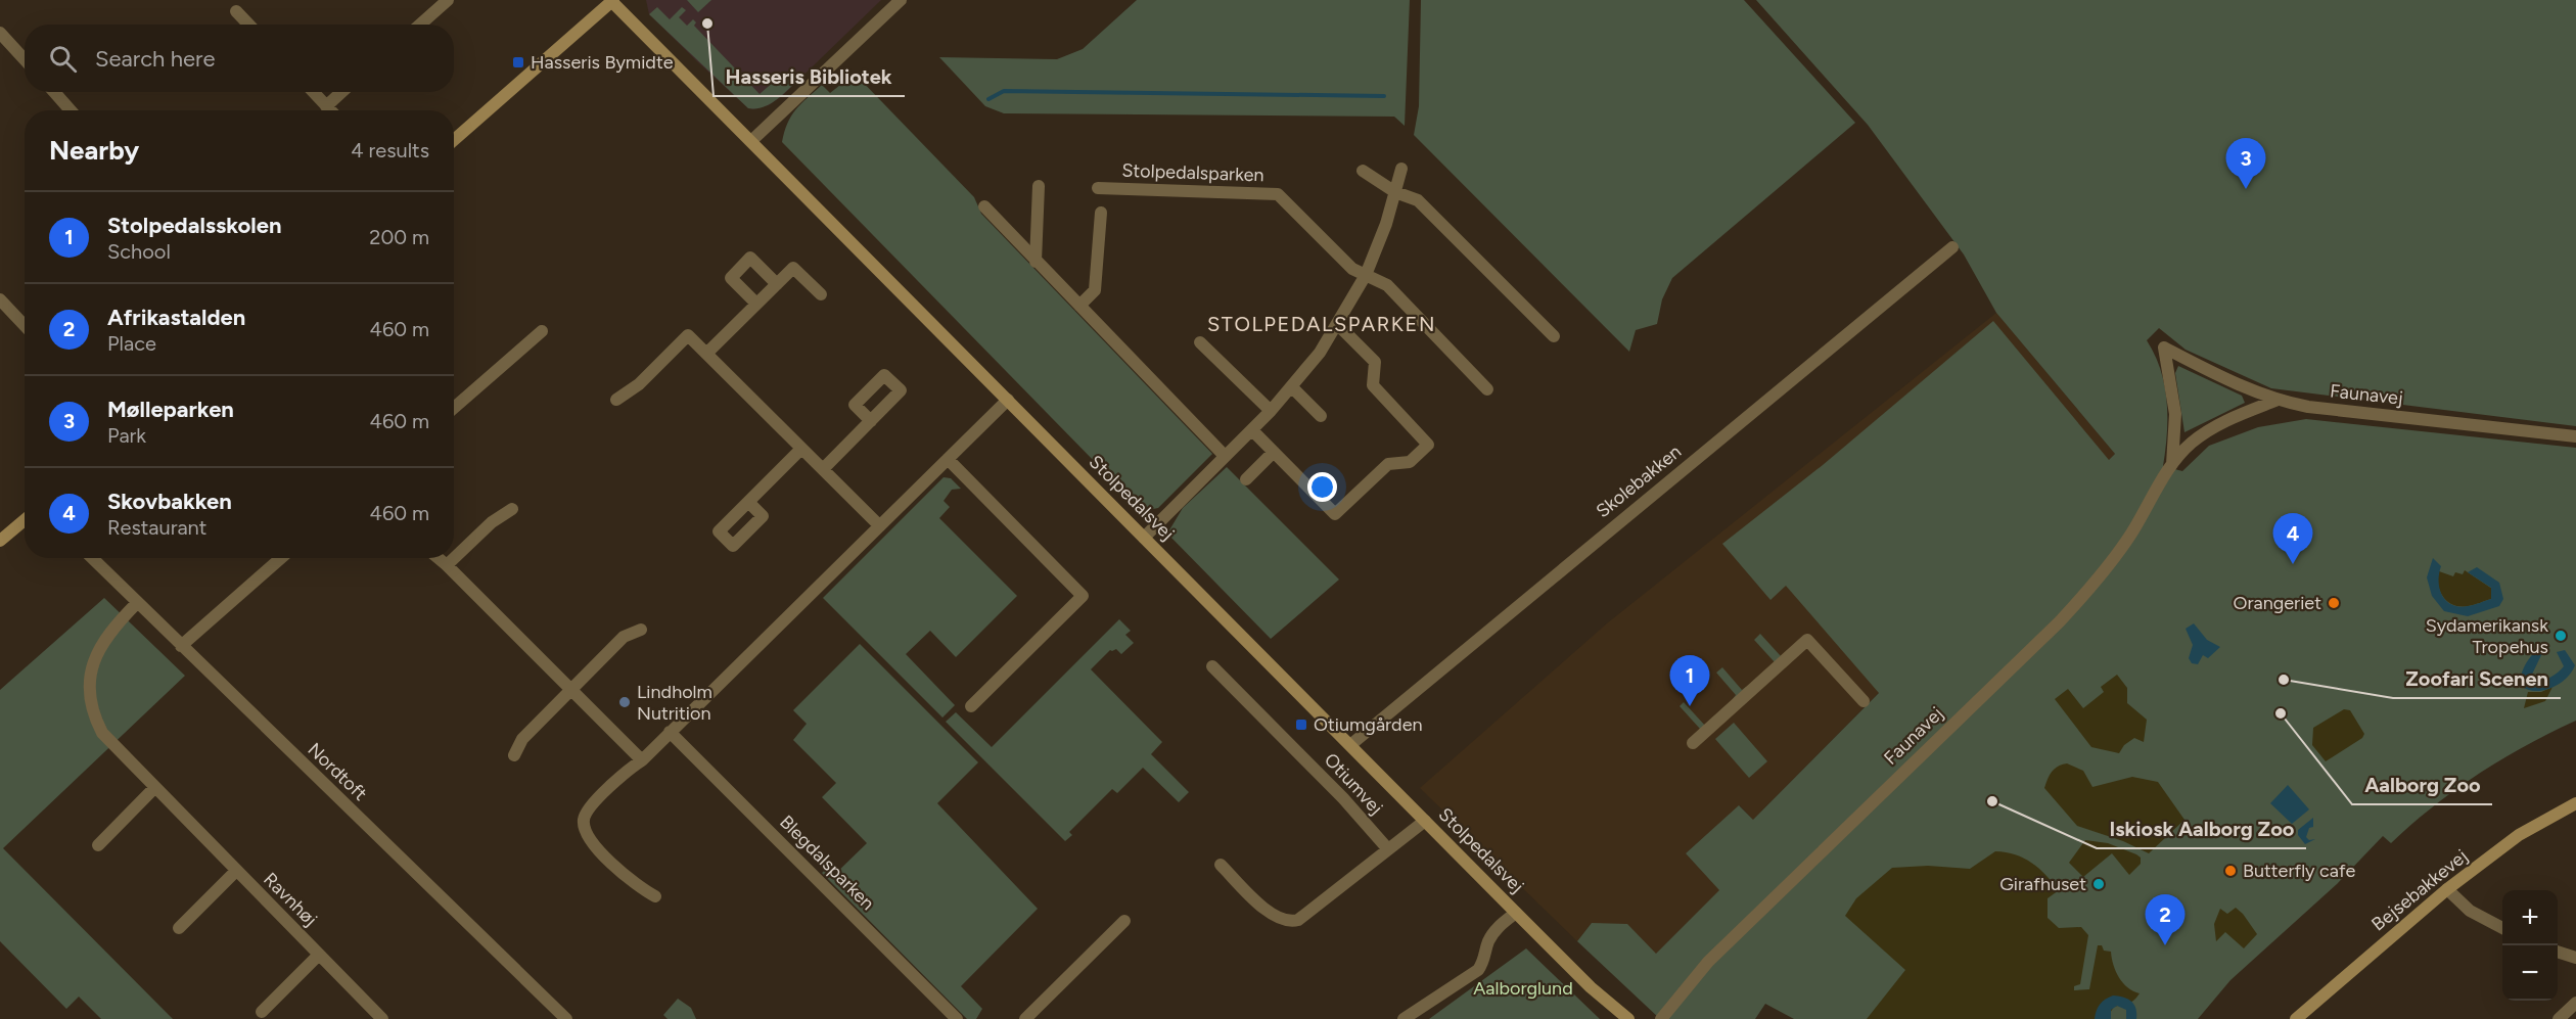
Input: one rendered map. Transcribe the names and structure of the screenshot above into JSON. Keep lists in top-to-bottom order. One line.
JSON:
{"streets":{"street":["Stolpedalsparken","Faunavej","Skolebakken","Stolpedalsvej","Nordtoft","Otiumvej","Blegdalsparken","Bejsebakkevej","Ravnhøj"]},"crossings":[["Skolebakken","Stolpedalsvej"],["Nordtoft","Ravnhøj"]],"districts":["STOLPEDALSPARKEN"],"parks":["Aalborglund"],"places":{"other":["Hasseris Bibliotek","Orangeriet","Sydamerikansk Tropehus","Zoofari Scenen","Lindholm Nutrition","Aalborg Zoo","Iskiosk Aalborg Zoo","Butterfly cafe","Girafhuset"],"transit":["Hasseris Bymidte","Otiumgården"]},"page":{"search":"Search here","heading":["Nearby","4 results"],"pins":["3","4","1","2"],"list":[{"mark":"1","name":"Stolpedalsskolen","note":"School","value":"200 m"},{"mark":"2","name":"Afrikastalden","note":"Place","value":"460 m"},{"mark":"3","name":"Mølleparken","note":"Park","value":"460 m"},{"mark":"4","name":"Skovbakken","note":"Restaurant","value":"460 m"}],"map_buttons":["+","−"]}}
